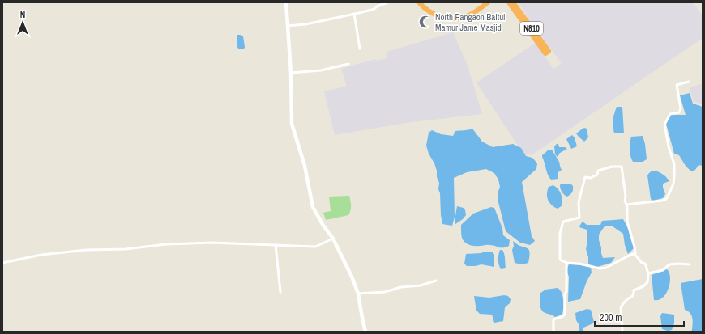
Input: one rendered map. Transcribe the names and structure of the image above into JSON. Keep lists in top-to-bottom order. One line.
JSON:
{"streets":{"highway":["N810"]},"places":{"mosque":["North Pangaon Baitul Mamur Jame Masjid"]},"scale_bar":"200 m","north":"top"}
